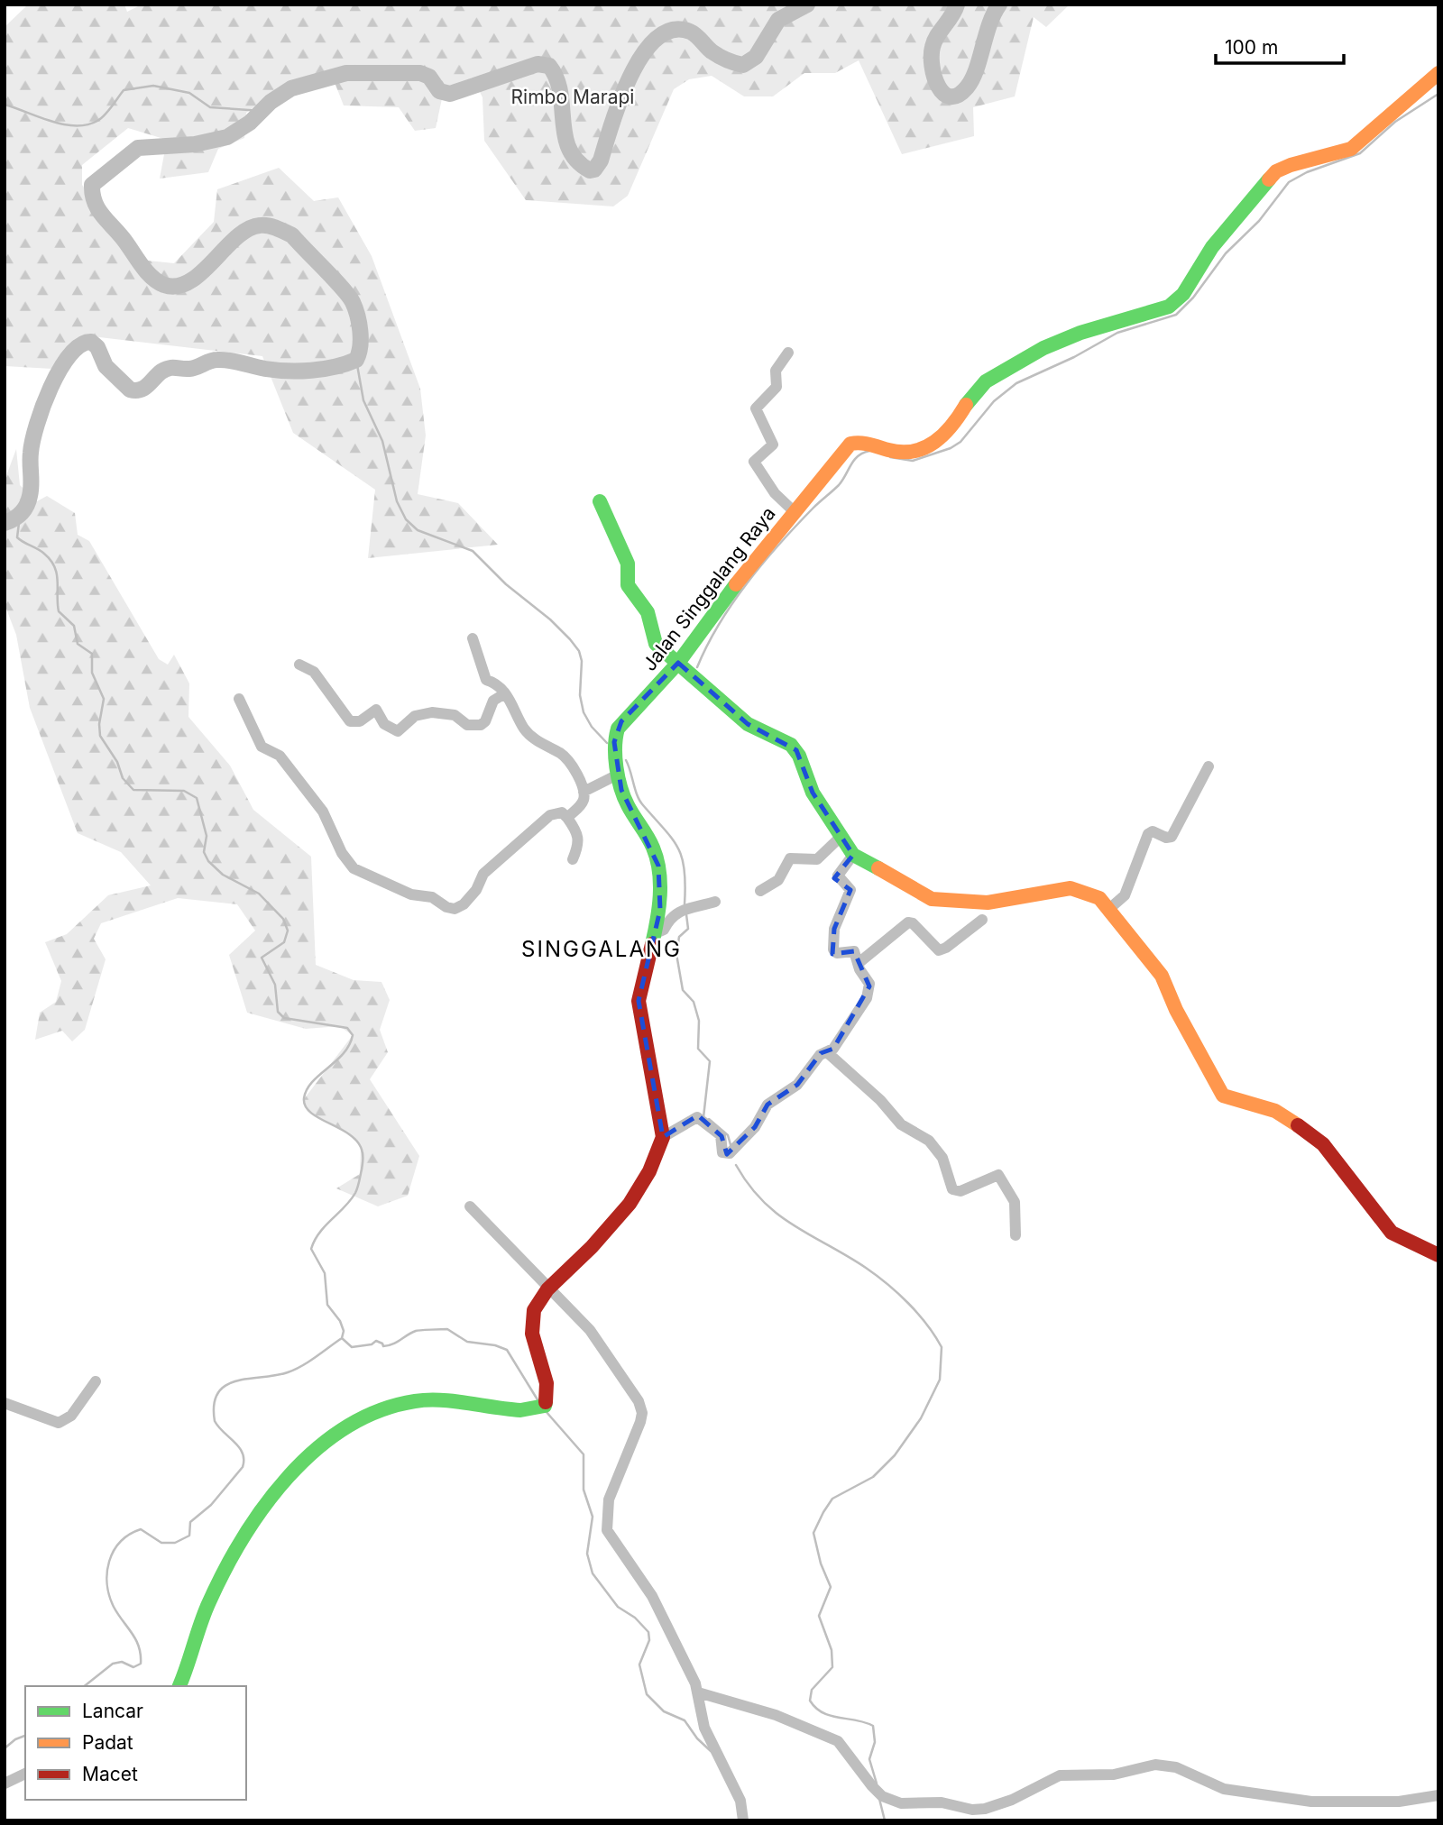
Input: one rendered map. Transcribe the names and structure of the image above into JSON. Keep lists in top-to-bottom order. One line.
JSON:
{"streets":{"street":["Jalan Singgalang Raya"]},"districts":["SINGGALANG"],"parks":["Rimbo Marapi"],"legend":["Lancar","Padat","Macet"],"scale_bar":"100 m"}
